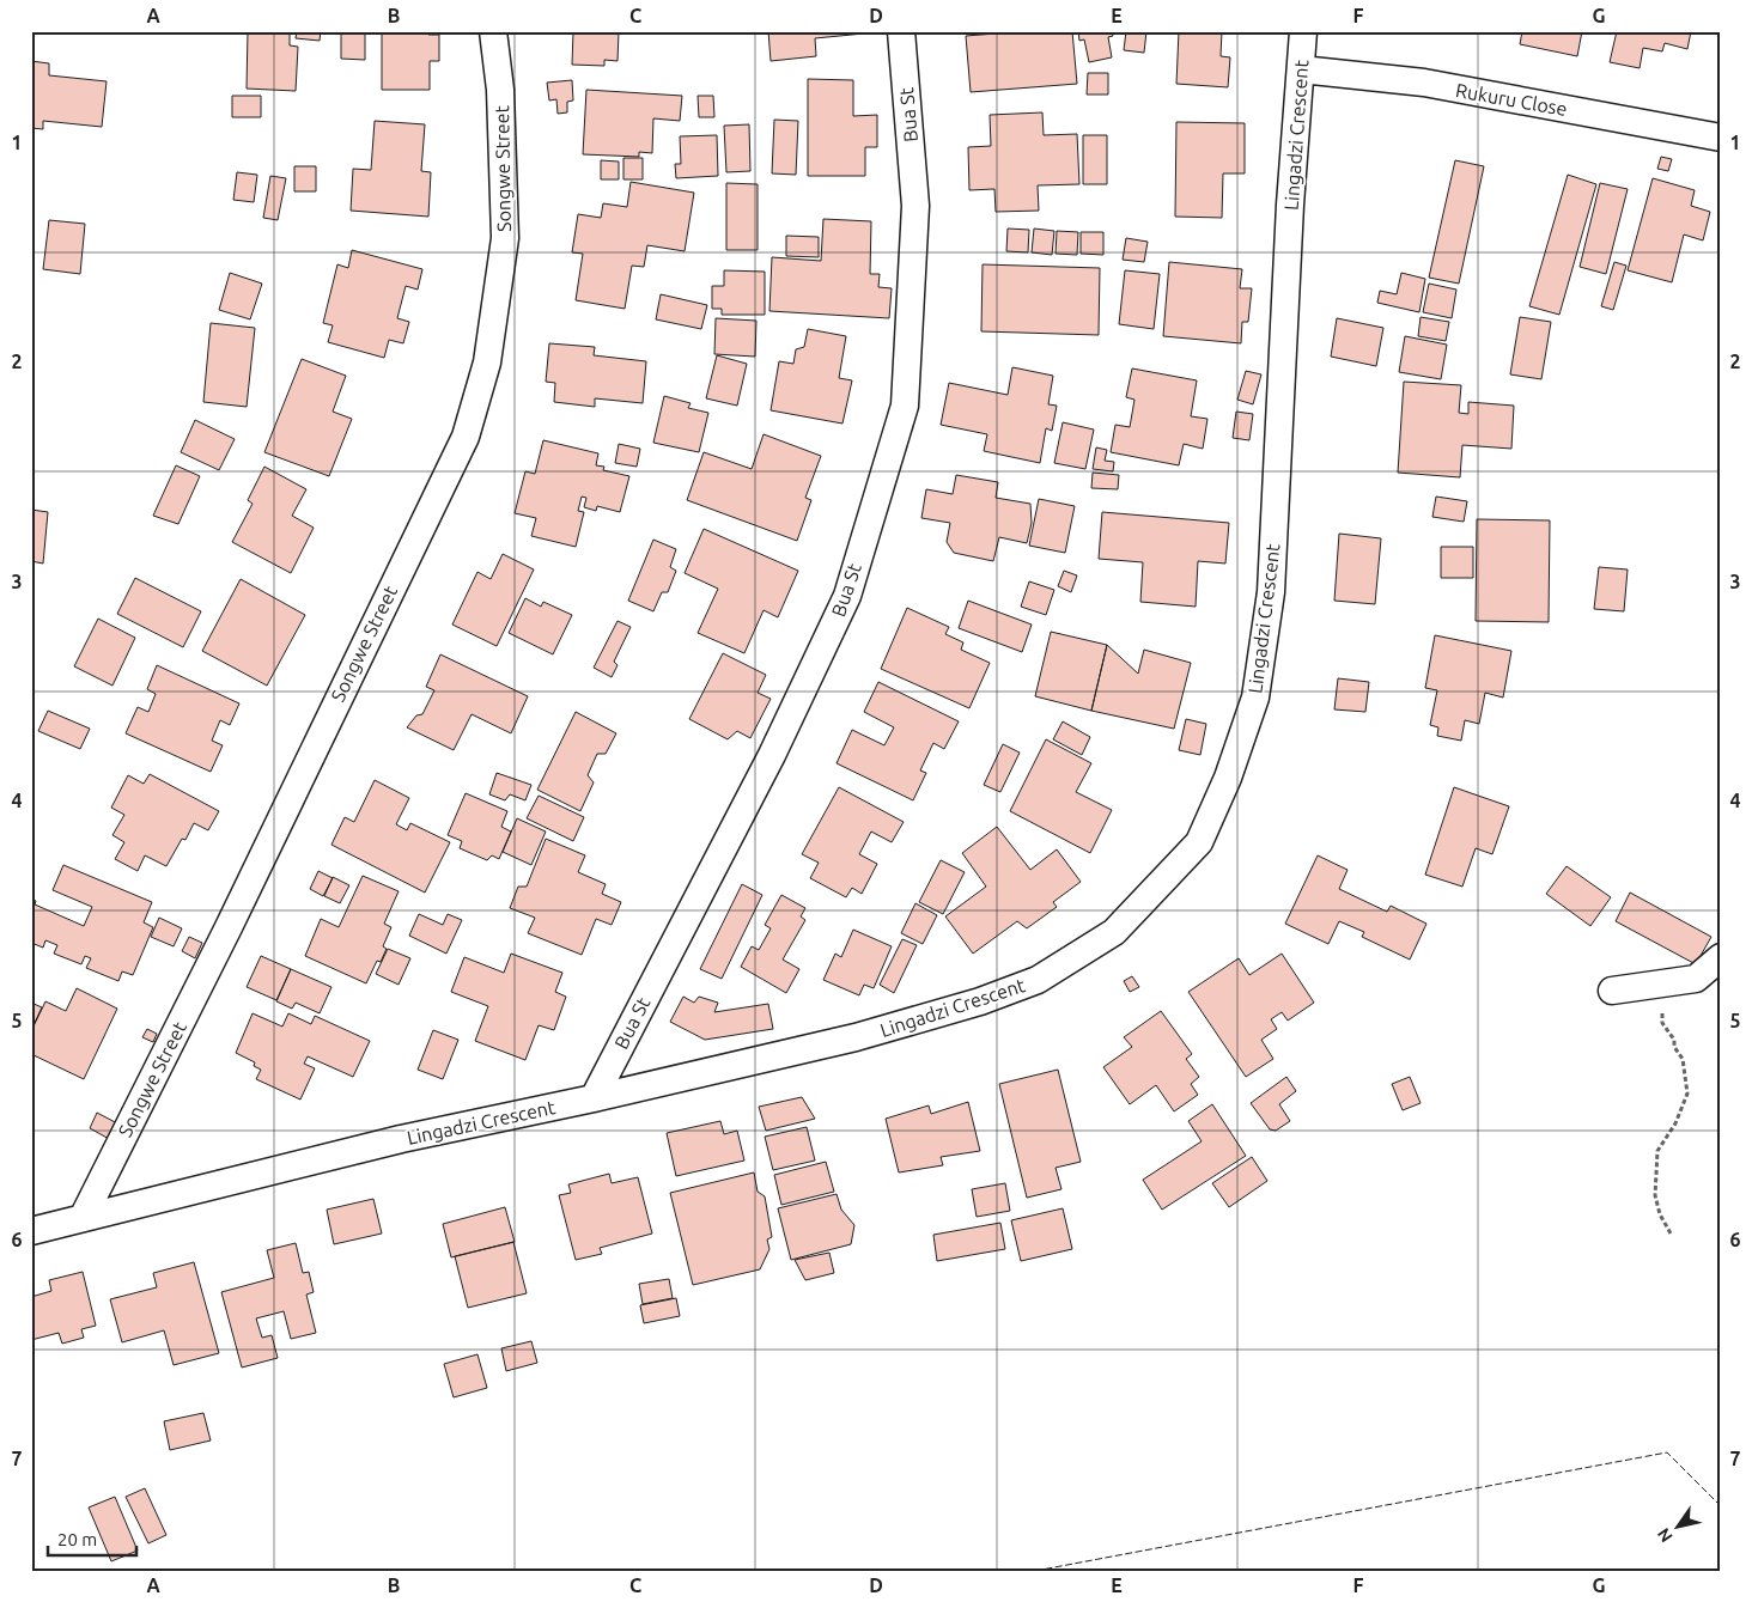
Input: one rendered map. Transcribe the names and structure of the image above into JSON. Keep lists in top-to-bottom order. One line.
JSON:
{"streets":{"street":["Rukuru Close","Bua St","Lingadzi Crescent","Songwe Street"]},"crossings":[["Rukuru Close","Lingadzi Crescent"],["Bua St","Lingadzi Crescent"],["Lingadzi Crescent","Songwe Street"]],"scale_bar":"20 m","north":"bottom left","grid":{"columns":["A","B","C","D","E","F","G"],"rows":["1","2","3","4","5","6","7"]}}
